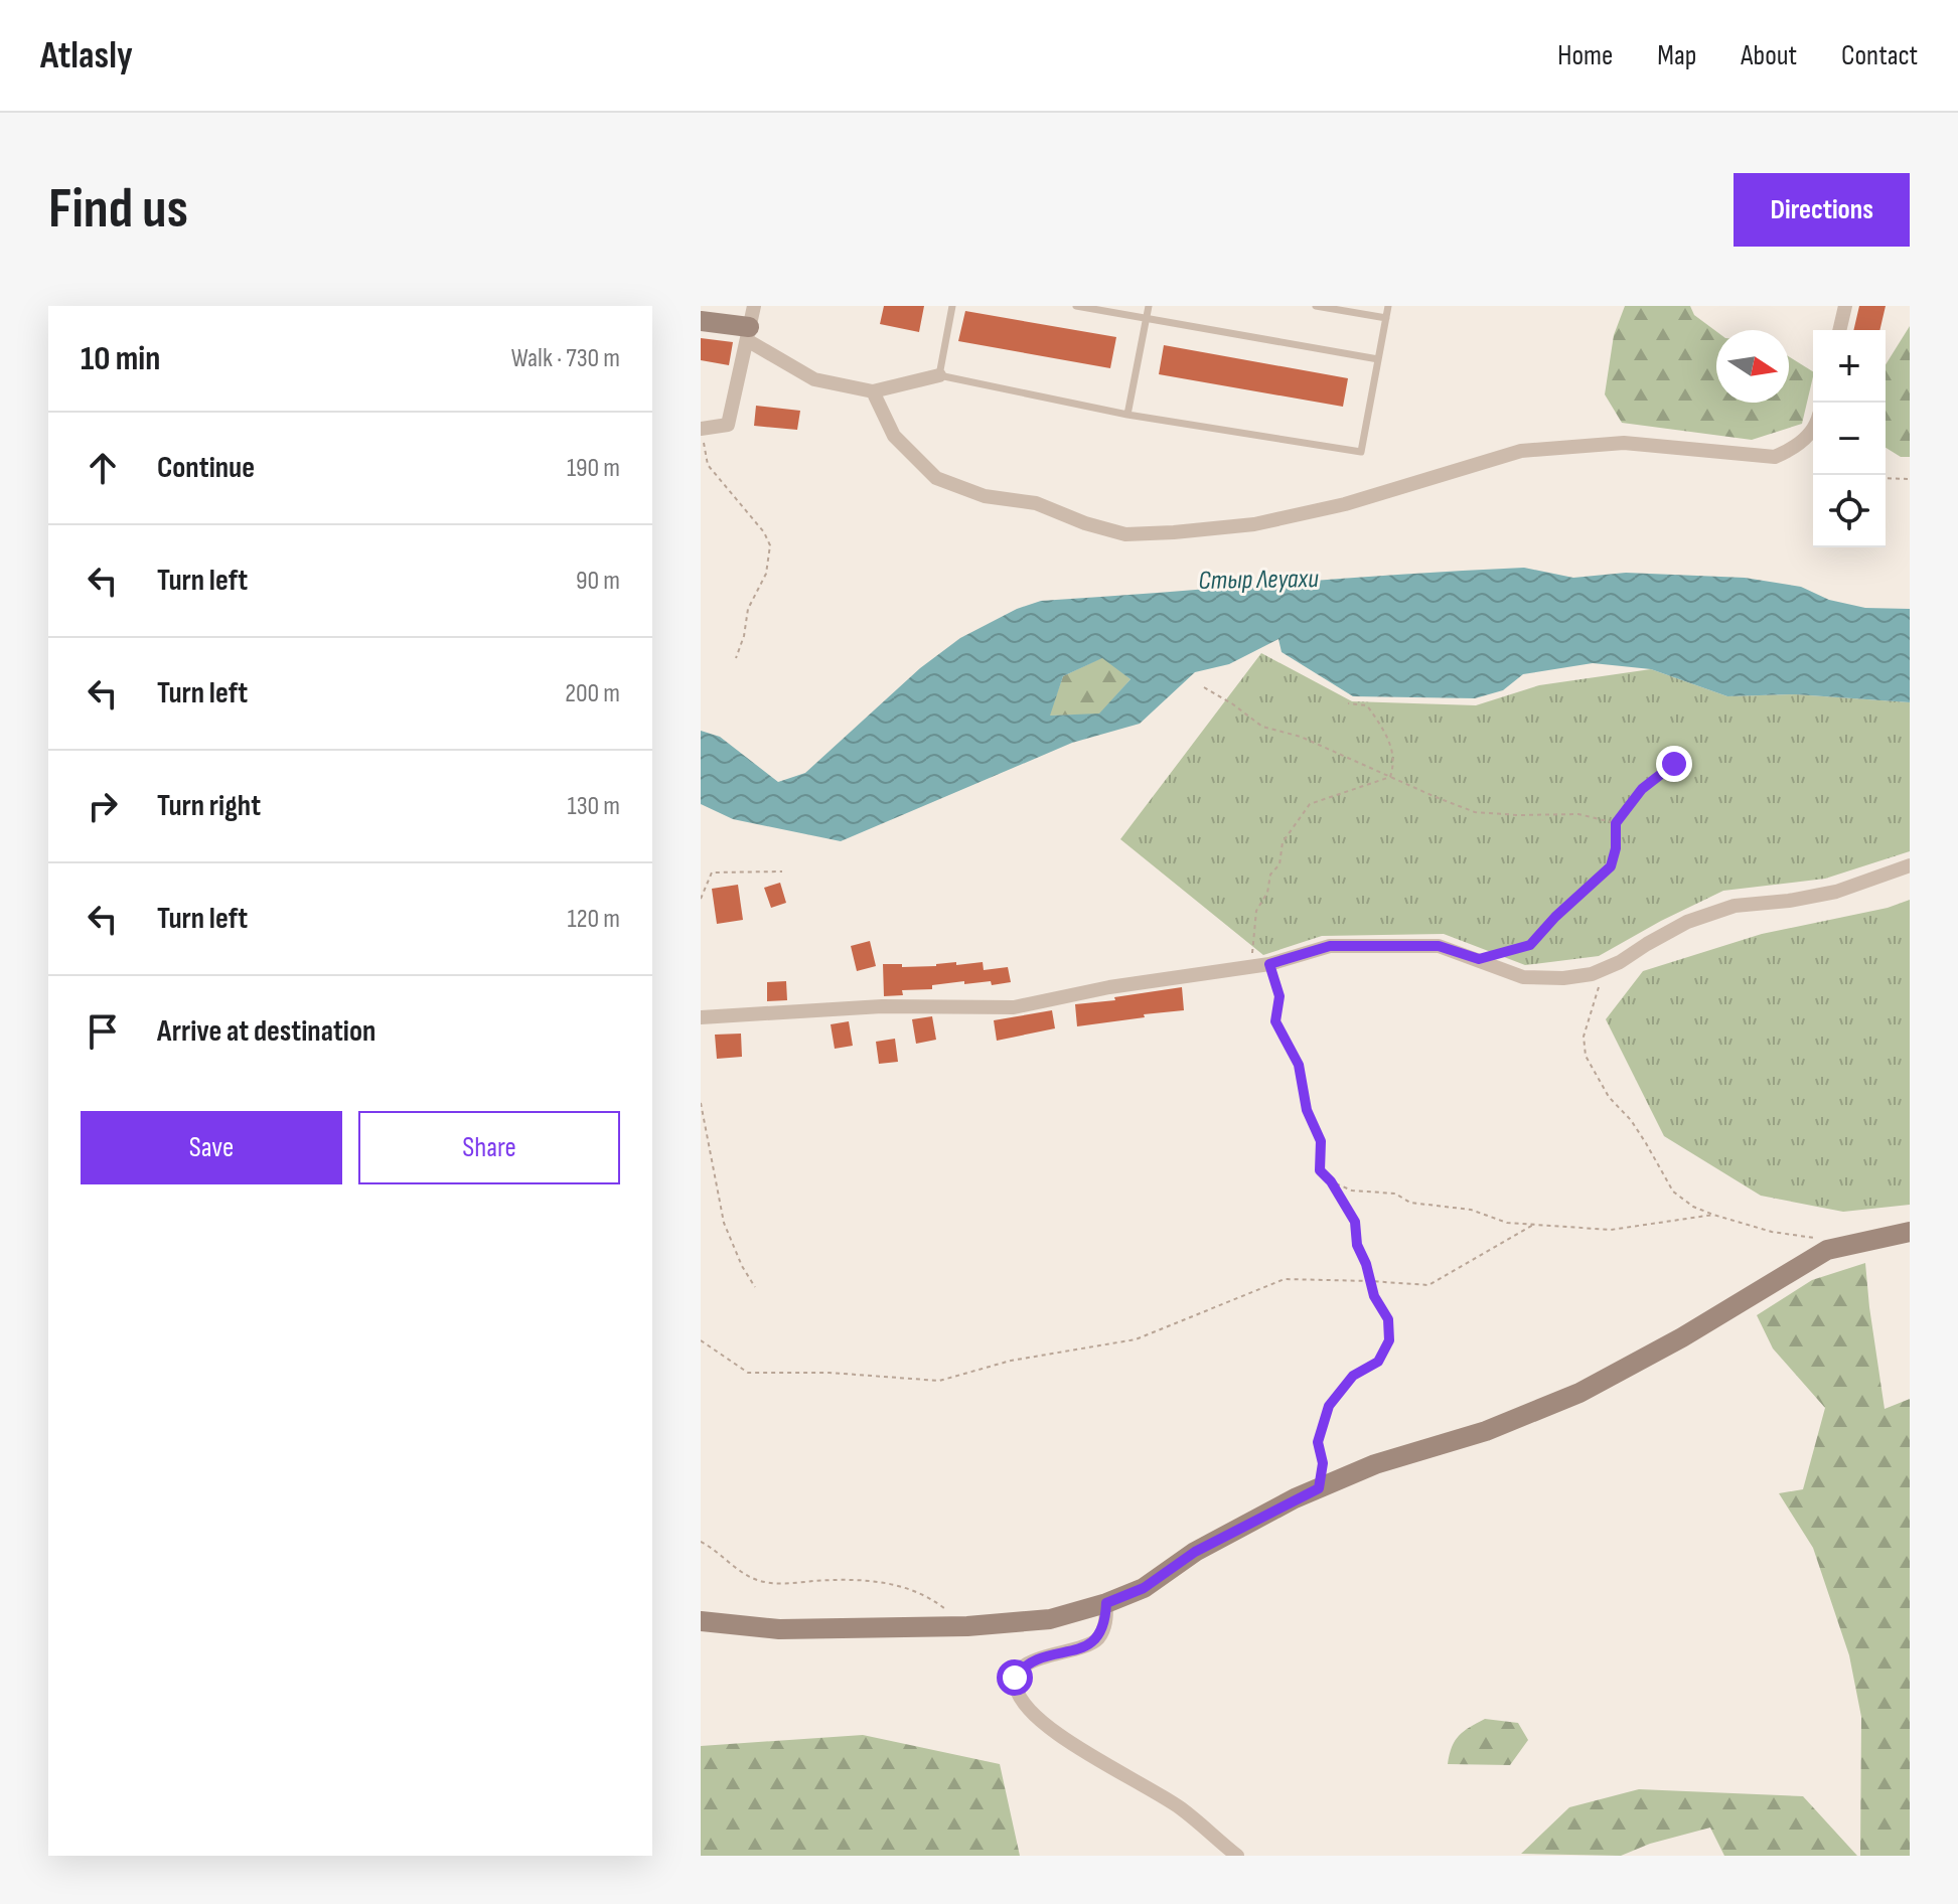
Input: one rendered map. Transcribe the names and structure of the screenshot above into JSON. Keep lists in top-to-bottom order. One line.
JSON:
{"water":["Стыр Леуахи"],"north":"right","page":{"header":"Atlasly","nav":["Home","Map","About","Contact"],"buttons":["Directions",["Save","Share"]],"title":"Find us","heading":["10 min","Walk · 730 m"],"map_buttons":["+","−"],"list":[["Continue","190 m"],["Turn left","90 m"],["Turn left","200 m"],["Turn right","130 m"],["Turn left","120 m"],"Arrive at destination"]}}
